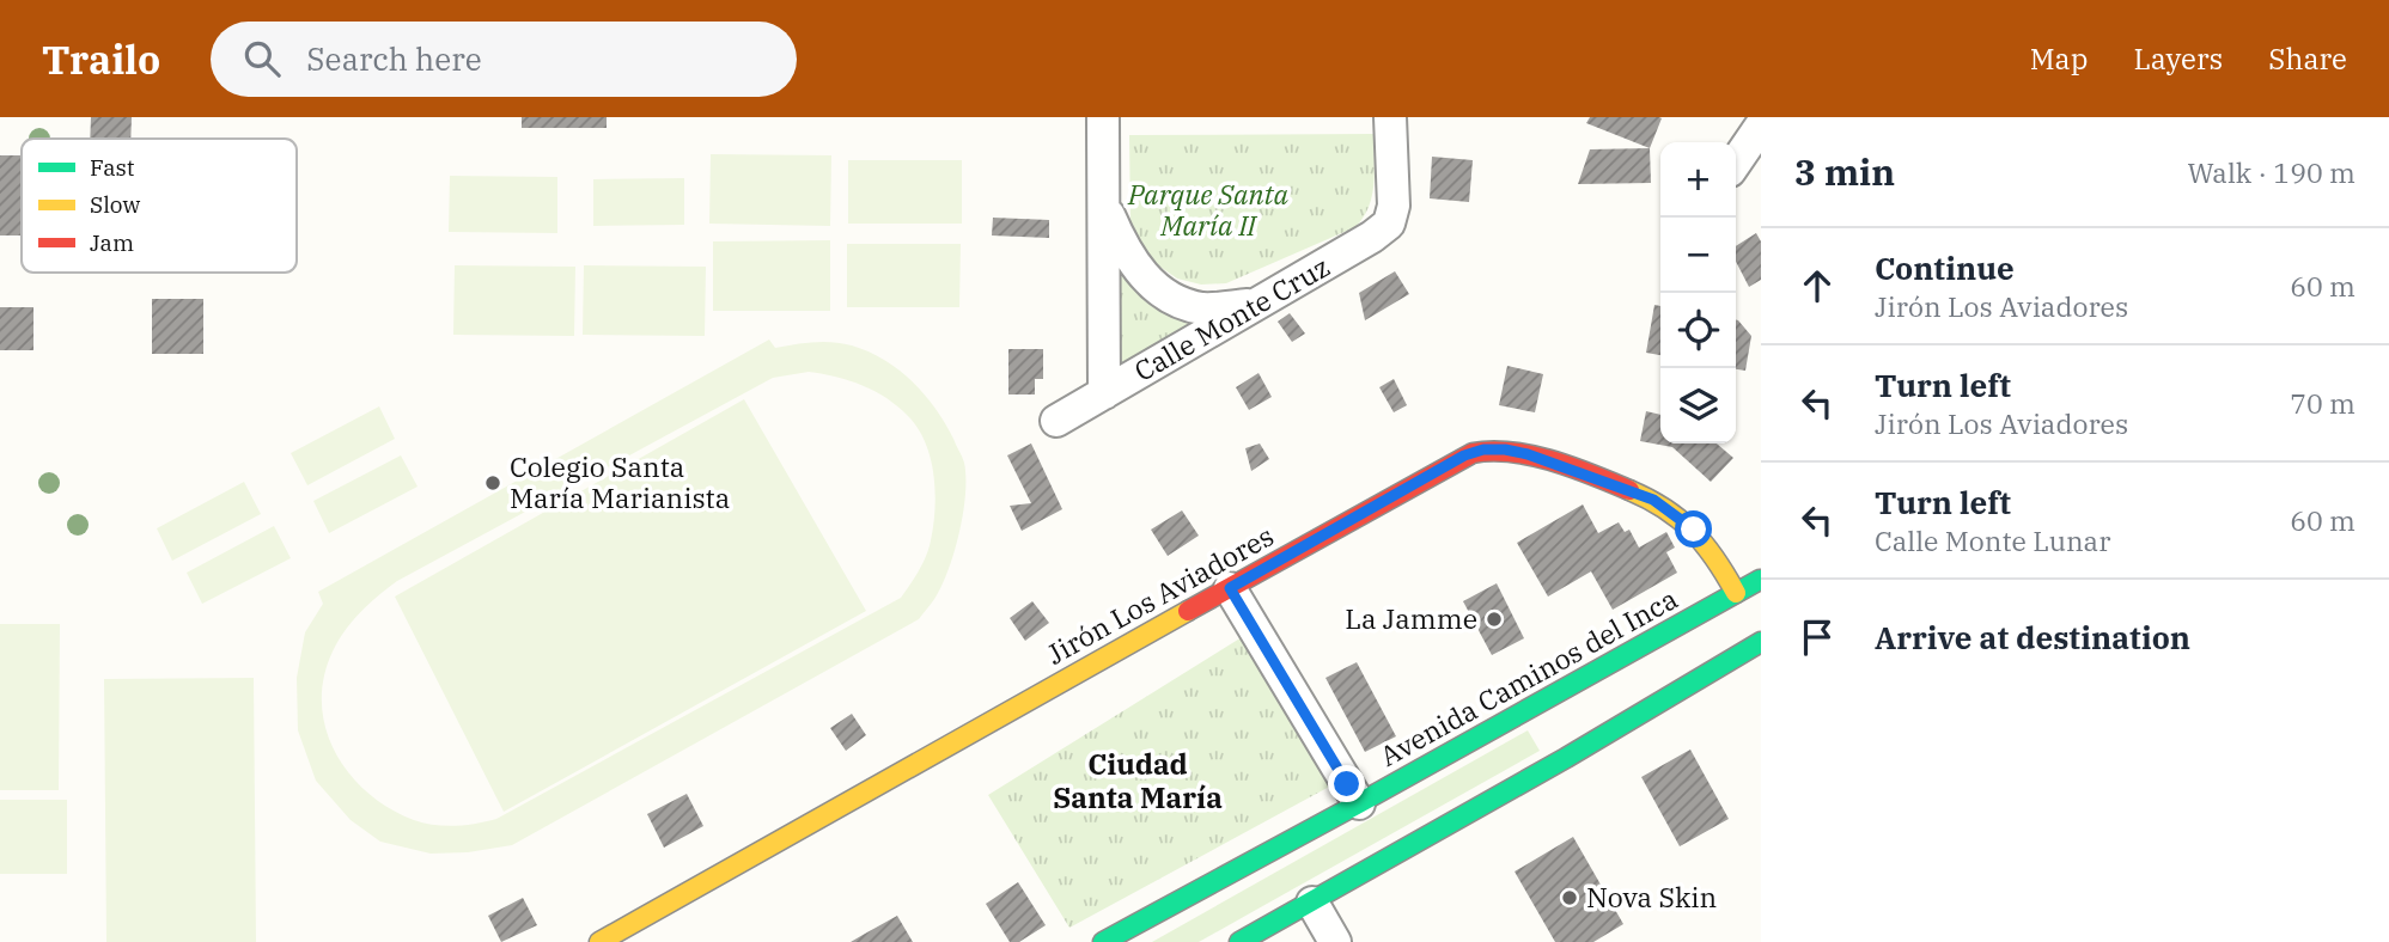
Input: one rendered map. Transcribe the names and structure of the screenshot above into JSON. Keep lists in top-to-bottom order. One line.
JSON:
{"streets":{"main road":["Jirón Los Aviadores","Avenida Caminos del Inca"],"street":["Calle Monte Cruz"]},"crossings":[["Jirón Los Aviadores","Avenida Caminos del Inca"]],"districts":["Ciudad Santa María"],"parks":["Parque Santa María II"],"places":["Colegio Santa María Marianista","La Jamme","Nova Skin"],"legend":["Fast","Slow","Jam"],"page":{"header":"Trailo","search":"Search here","nav":["Map","Layers","Share"],"heading":["3 min","Walk · 190 m"],"map_buttons":["+","−"],"list":[["Continue","Jirón Los Aviadores","60 m"],["Turn left","Jirón Los Aviadores","70 m"],["Turn left","Calle Monte Lunar","60 m"],"Arrive at destination"]}}
